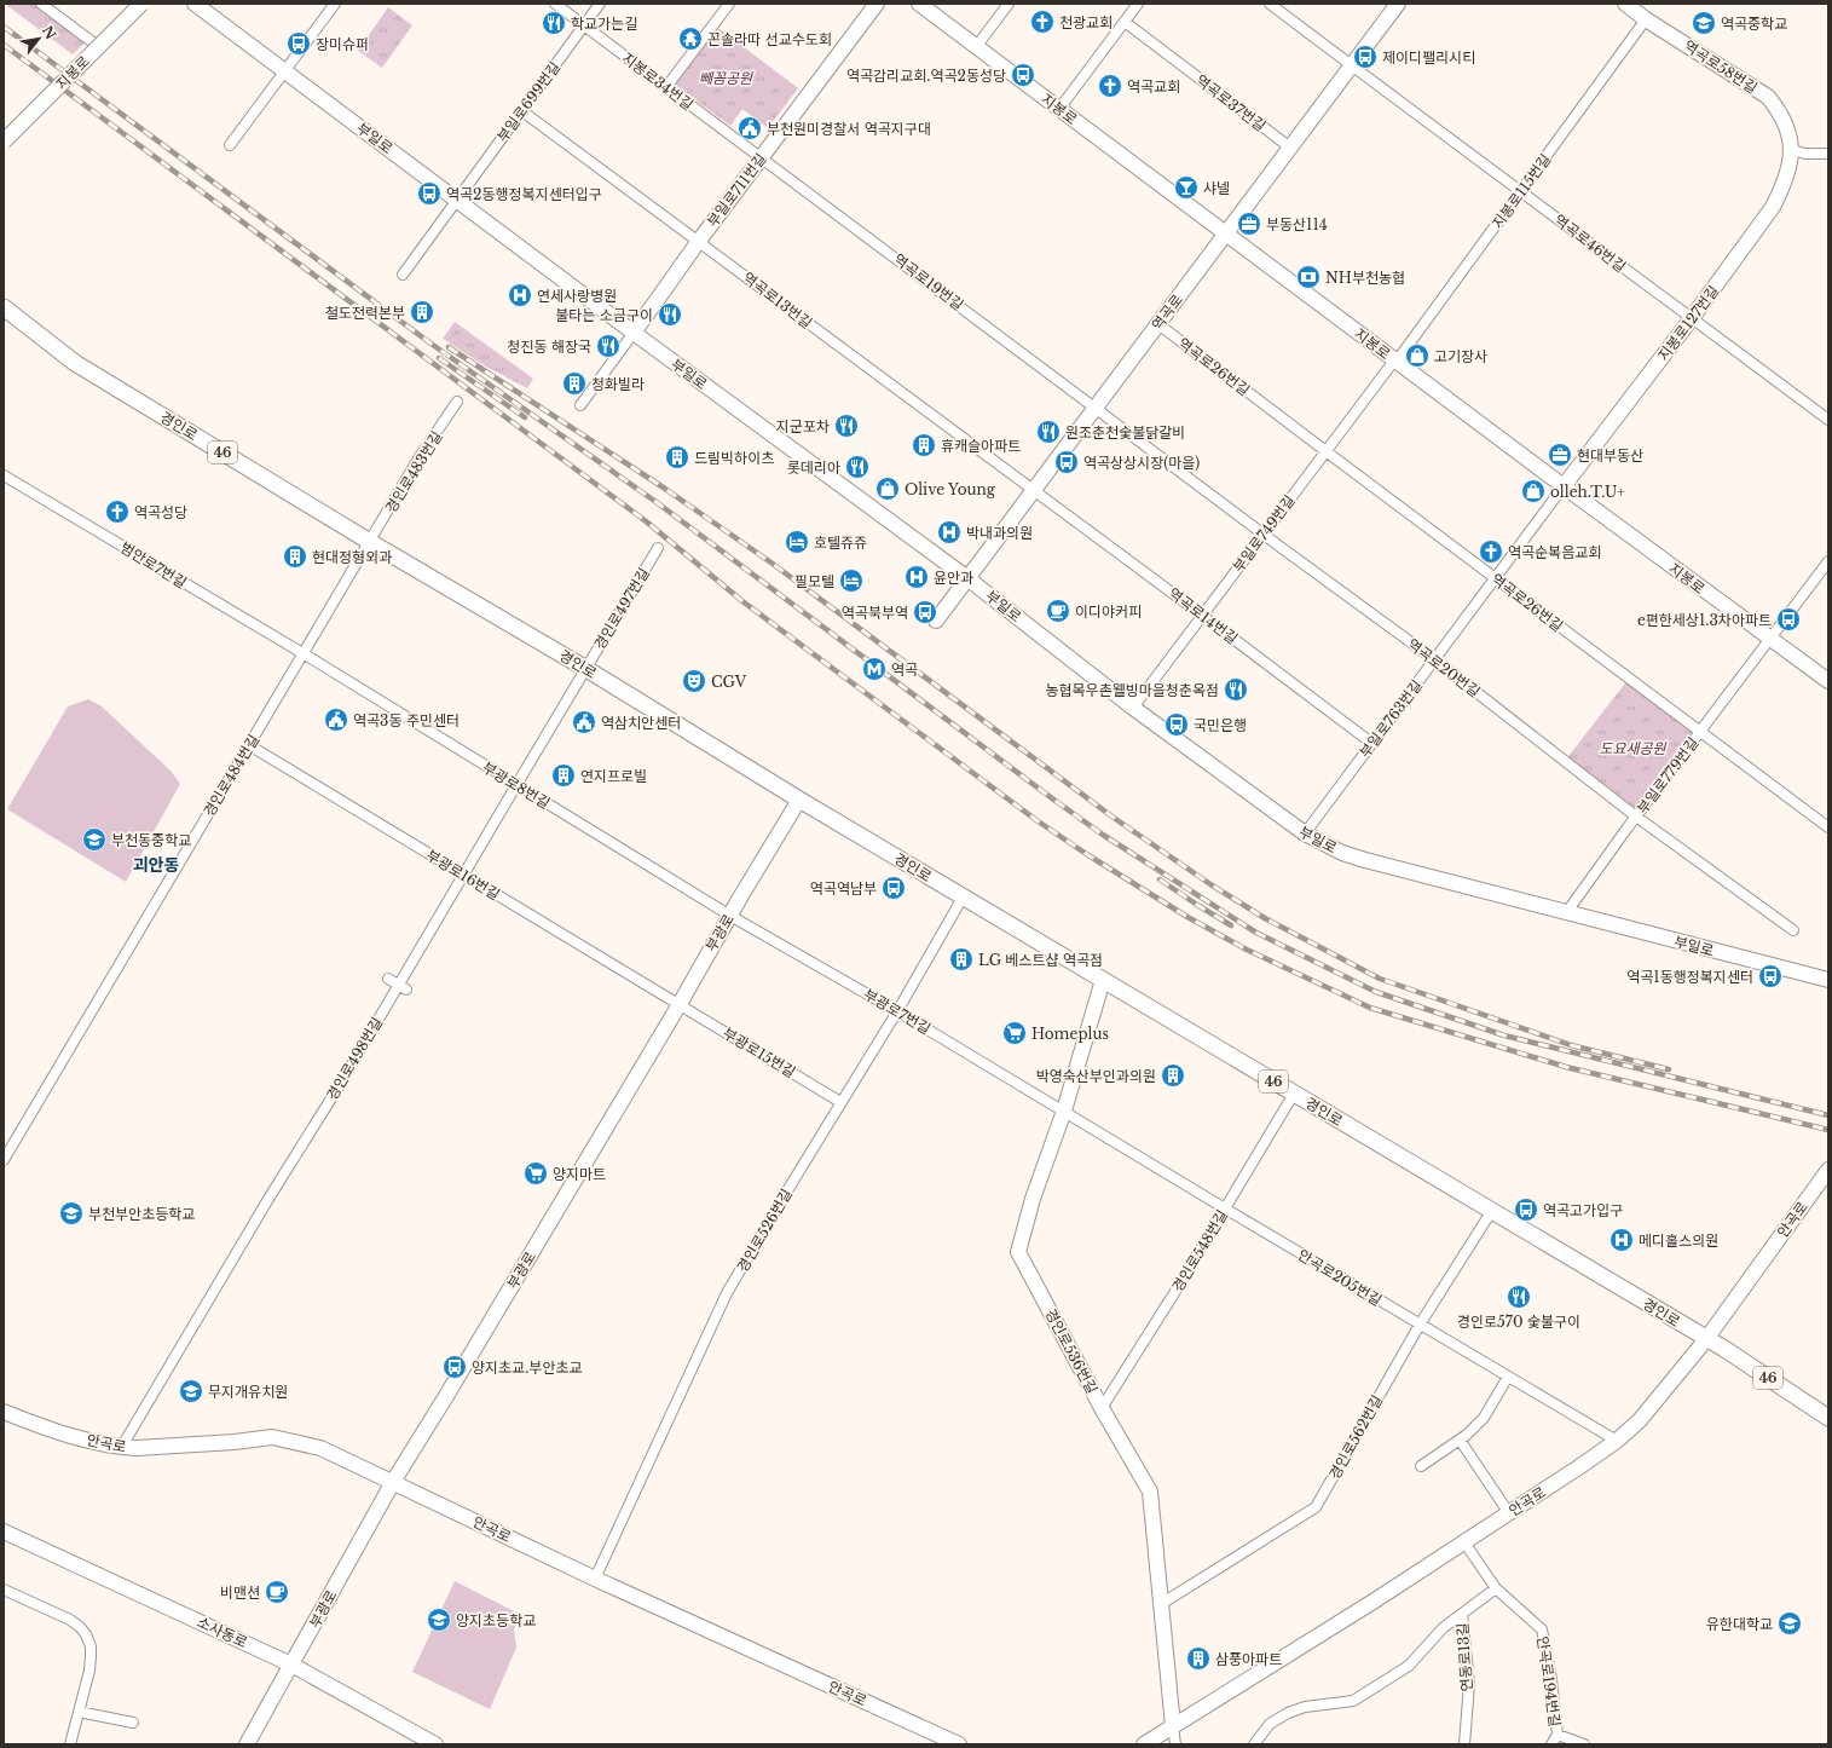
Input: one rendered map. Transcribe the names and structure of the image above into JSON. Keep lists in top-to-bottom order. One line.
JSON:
{"streets":{"main road":["경인로","46"],"street":["역곡로58번길","지봉로","지봉로34번길","부일로699번길","역곡로37번길","부일로","부일로711번길","지봉로115번길","역곡로46번길","역곡로19번길","역곡로13번길","역곡로","지봉로127번길","역곡로26번길","경인로483번길","부일로749번길","범안로7번길","경인로497번길","역곡로14번길","역곡로20번길","부일로763번길","경인로484번길","부일로779번길","부광로8번길","부광로16번길","부광로","부광로7번길","부광로15번길","경인로498번길","안곡로","경인로526번길","경인로548번길","안곡로205번길","경인로536번길","경인로562번길","소사동로","연동로13길","안곡로194번길"]},"crossings":[["역곡로58번길","지봉로115번길"],["역곡로58번길","지봉로127번길"],["지봉로","지봉로115번길"],["지봉로","역곡로"],["지봉로","지봉로127번길"],["지봉로","부일로749번길"],["지봉로","부일로763번길"],["지봉로","부일로779번길"],["지봉로34번길","부일로699번길"],["지봉로34번길","부일로711번길"],["지봉로34번길","역곡로19번길"],["부일로699번길","부일로"],["부일로699번길","역곡로13번길"],["역곡로37번길","역곡로"],["부일로","부일로711번길"],["부일로","역곡로"],["부일로","부일로749번길"],["부일로","부일로763번길"],["부일로","부일로779번길"],["부일로711번길","역곡로19번길"],["부일로711번길","역곡로13번길"],["지봉로115번길","역곡로46번길"],["지봉로115번길","부일로749번길"],["역곡로46번길","역곡로"],["역곡로46번길","지봉로127번길"],["역곡로19번길","역곡로"],["역곡로19번길","역곡로20번길"],["역곡로13번길","역곡로"],["역곡로13번길","역곡로14번길"],["역곡로","역곡로26번길"],["역곡로","역곡로14번길"],["역곡로","역곡로20번길"],["지봉로127번길","부일로763번길"],["역곡로26번길","부일로749번길"],["역곡로26번길","부일로763번길"],["역곡로26번길","부일로779번길"],["경인로","경인로483번길"],["경인로","경인로497번길"],["경인로","경인로484번길"],["경인로","부광로"],["경인로","경인로498번길"],["경인로","안곡로"],["경인로","경인로526번길"],["경인로","경인로548번길"],["경인로","경인로536번길"],["경인로","경인로562번길"],["경인로483번길","경인로484번길"],["부일로749번길","역곡로14번길"],["부일로749번길","역곡로20번길"],["범안로7번길","경인로484번길"],["범안로7번길","부광로8번길"],["경인로497번길","경인로498번길"],["역곡로14번길","부일로763번길"],["역곡로20번길","부일로763번길"],["역곡로20번길","부일로779번길"],["경인로484번길","부광로8번길"],["경인로484번길","부광로16번길"],["부광로8번길","부광로"],["부광로8번길","부광로7번길"],["부광로8번길","경인로498번길"],["부광로16번길","부광로"],["부광로16번길","부광로15번길"],["부광로16번길","경인로498번길"],["부광로","부광로7번길"],["부광로","부광로15번길"],["부광로","안곡로"],["부광로","소사동로"],["부광로7번길","경인로526번길"],["부광로7번길","안곡로205번길"],["부광로7번길","경인로536번길"],["부광로15번길","경인로526번길"],["경인로498번길","안곡로"],["안곡로","경인로526번길"],["안곡로","안곡로205번길"],["안곡로","경인로536번길"],["안곡로","안곡로194번길"],["경인로548번길","안곡로205번길"],["경인로548번길","경인로536번길"],["안곡로205번길","경인로536번길"],["안곡로205번길","경인로562번길"],["경인로536번길","경인로562번길"],["연동로13길","안곡로194번길"]],"districts":["괴안동"],"parks":["빼꼼공원","도요새공원"],"places":{"church":["천광교회","역곡교회","역곡성당","역곡순복음교회"],"restaurant":["학교가는길","불타는 소금구이","청진동 해장국","지군포차","원조춘천숯불닭갈비","롯데리아","농협목우촌웰빙마을청춘옥점","경인로570 숯불구이"],"school or university":["역곡중학교","부천동중학교","부천부안초등학교","무지개유치원","양지초등학교","유한대학교"],"temple":["꼰솔라따 선교수도회"],"bus stop":["장미슈퍼","제이디팰리시티","역곡감리교회.역곡2동성당","역곡2동행정복지센터입구","역곡상상시장(마을)","역곡북부역","e편한세상1.3차아파트","국민은행","역곡역남부","역곡1동행정복지센터","역곡고가입구","양지초교.부안초교"],"public building":["부천원미경찰서 역곡지구대","역곡3동 주민센터","역삼치안센터"],"bar":["샤넬"],"office":["부동산114","현대부동산"],"bank":["NH부천농협"],"hospital":["연세사랑병원","박내과의원","윤안과","메디홀스의원"],"building":["철도전력본부","청화빌라","휴캐슬아파트","드림빅하이츠","현대정형외과","연지프로빌","LG 베스트샵 역곡점","박영숙산부인과의원","삼풍아파트"],"shop":["고기장사","Olive Young","olleh.T.U+"],"hotel":["호텔쥬쥬","필모텔"],"cafe":["이디야커피","비맨션"],"metro station":["역곡"],"theatre":["CGV"],"supermarket":["Homeplus","양지마트"]},"north":"top right"}
